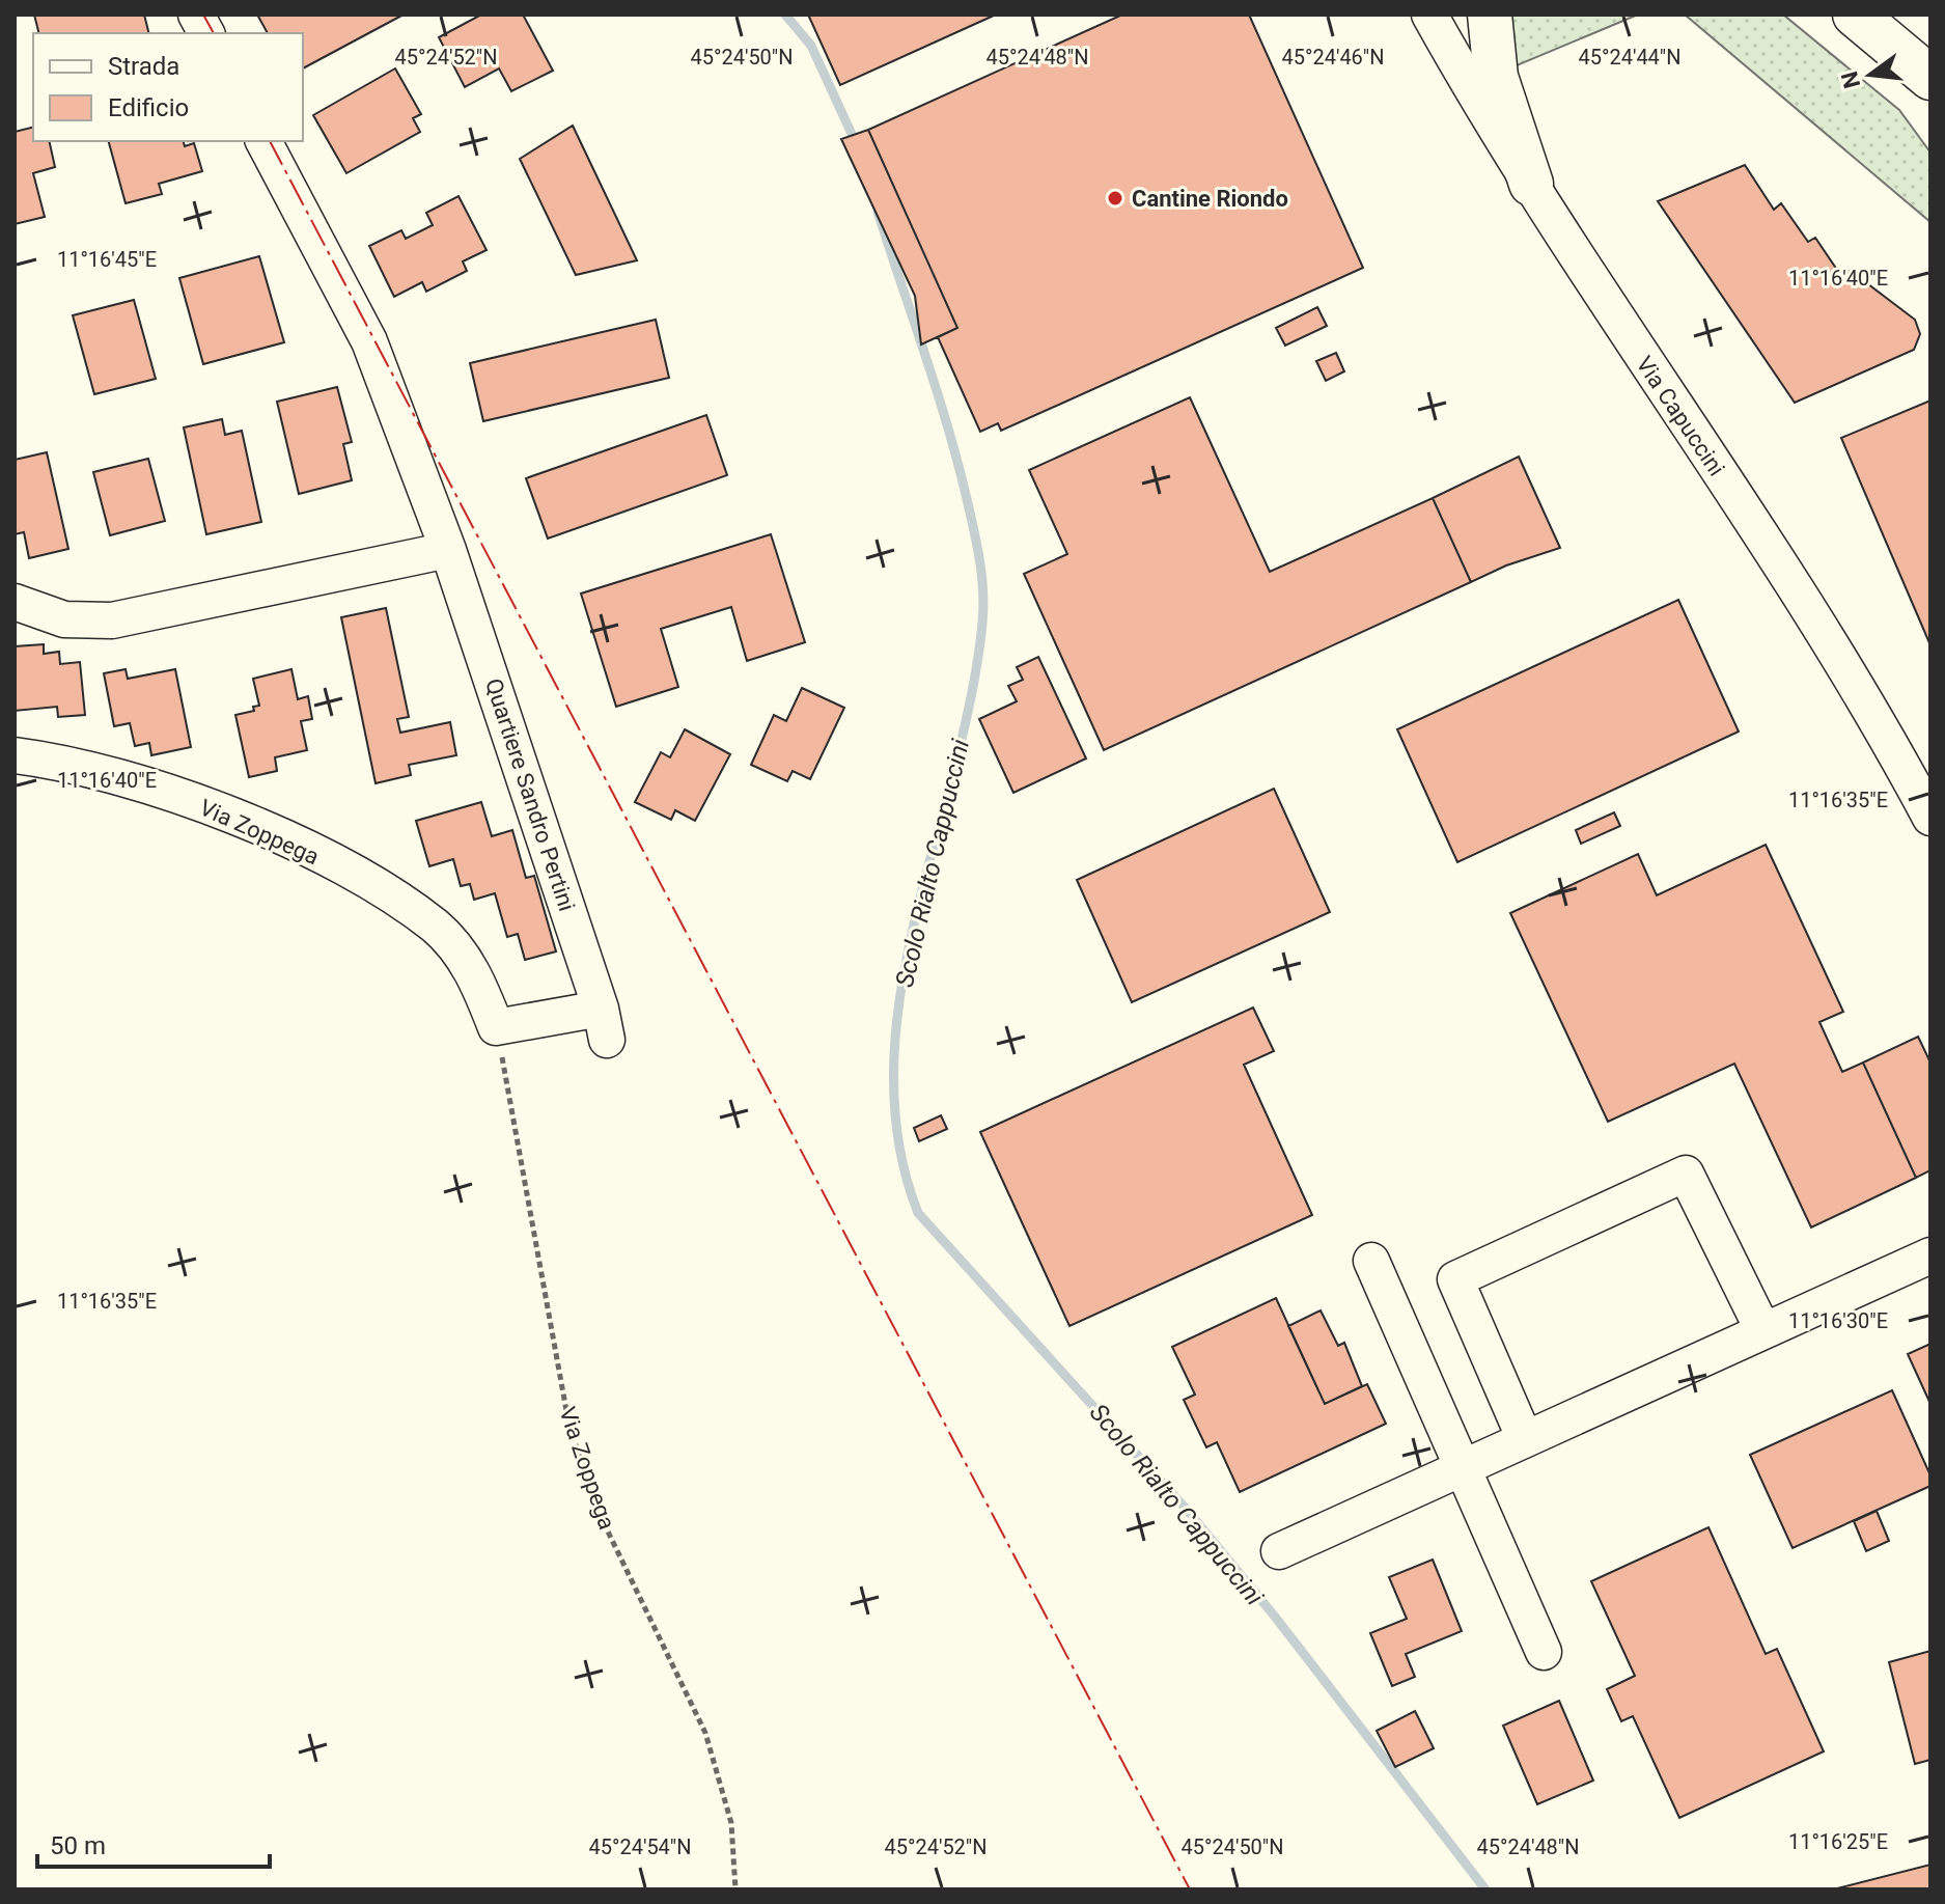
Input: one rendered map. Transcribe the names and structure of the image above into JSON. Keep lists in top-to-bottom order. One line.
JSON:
{"streets":{"street":["Via Capuccini","Quartiere Sandro Pertini","Via Zoppega"]},"crossings":[["Quartiere Sandro Pertini","Via Zoppega"]],"water":["Scolo Rialto Cappuccini"],"places":["Cantine Riondo"],"legend":["Strada","Edificio"],"scale_bar":"50 m","north":"left","coordinates":["45°24'44\"N","45°24'52\"N","45°24'50\"N","45°24'48\"N","45°24'46\"N","11°16'45\"E","11°16'40\"E","11°16'35\"E","11°16'30\"E","11°16'25\"E","45°24'54\"N"]}
